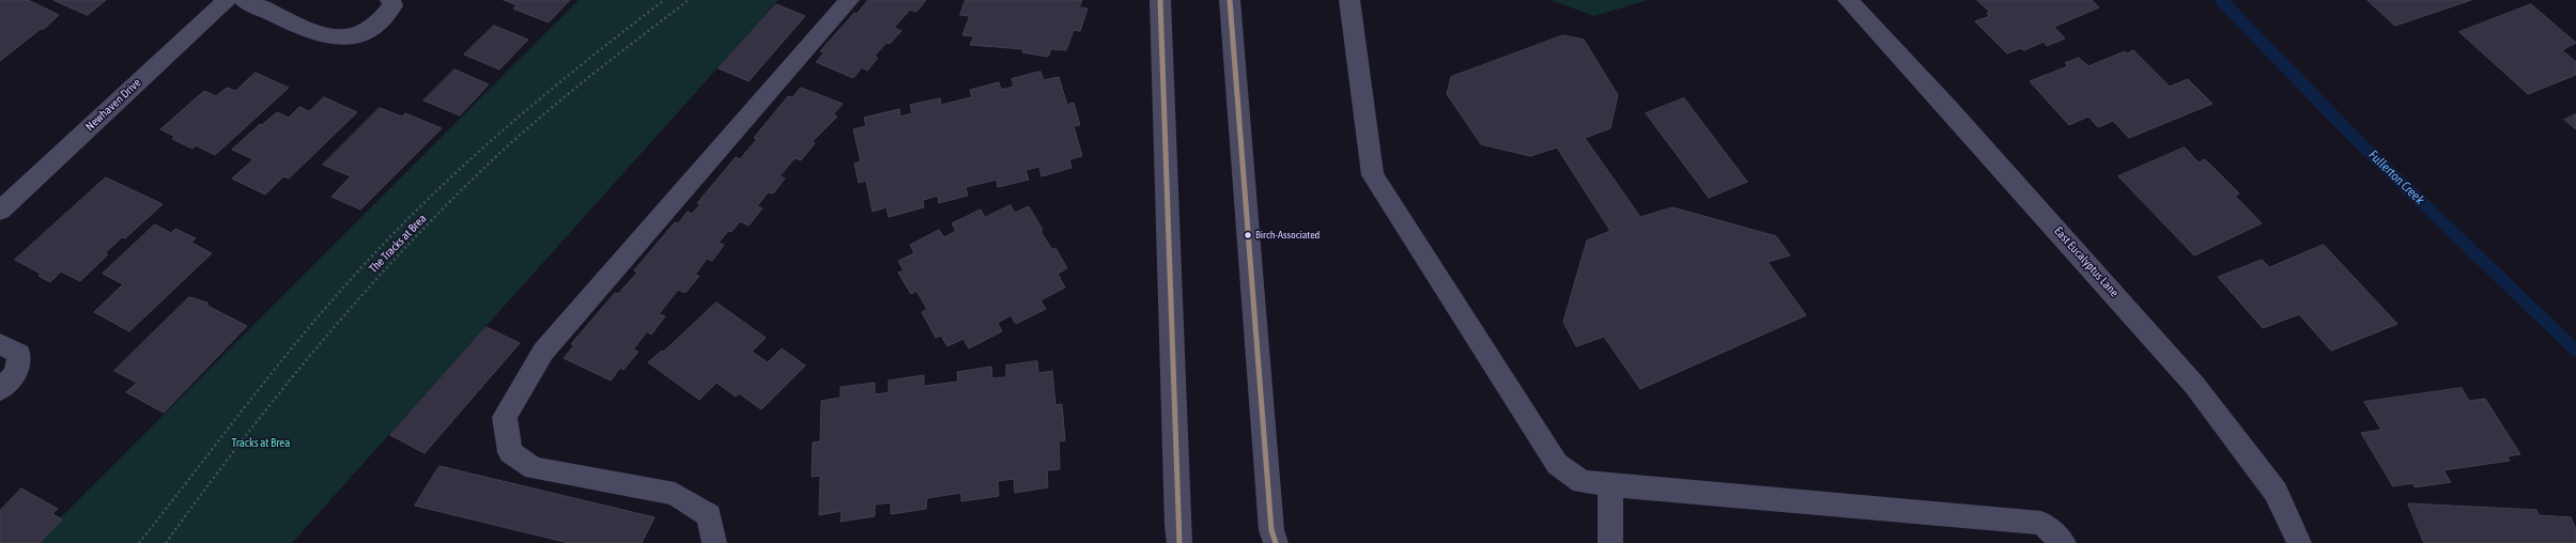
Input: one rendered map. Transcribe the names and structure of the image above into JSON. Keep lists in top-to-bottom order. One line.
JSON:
{"streets":{"street":["Newhaven Drive","East Eucalyptus Lane"],"path":["The Tracks at Brea"]},"water":["Fullerton Creek"],"parks":["Tracks at Brea"],"places":["Birch-Associated"]}
